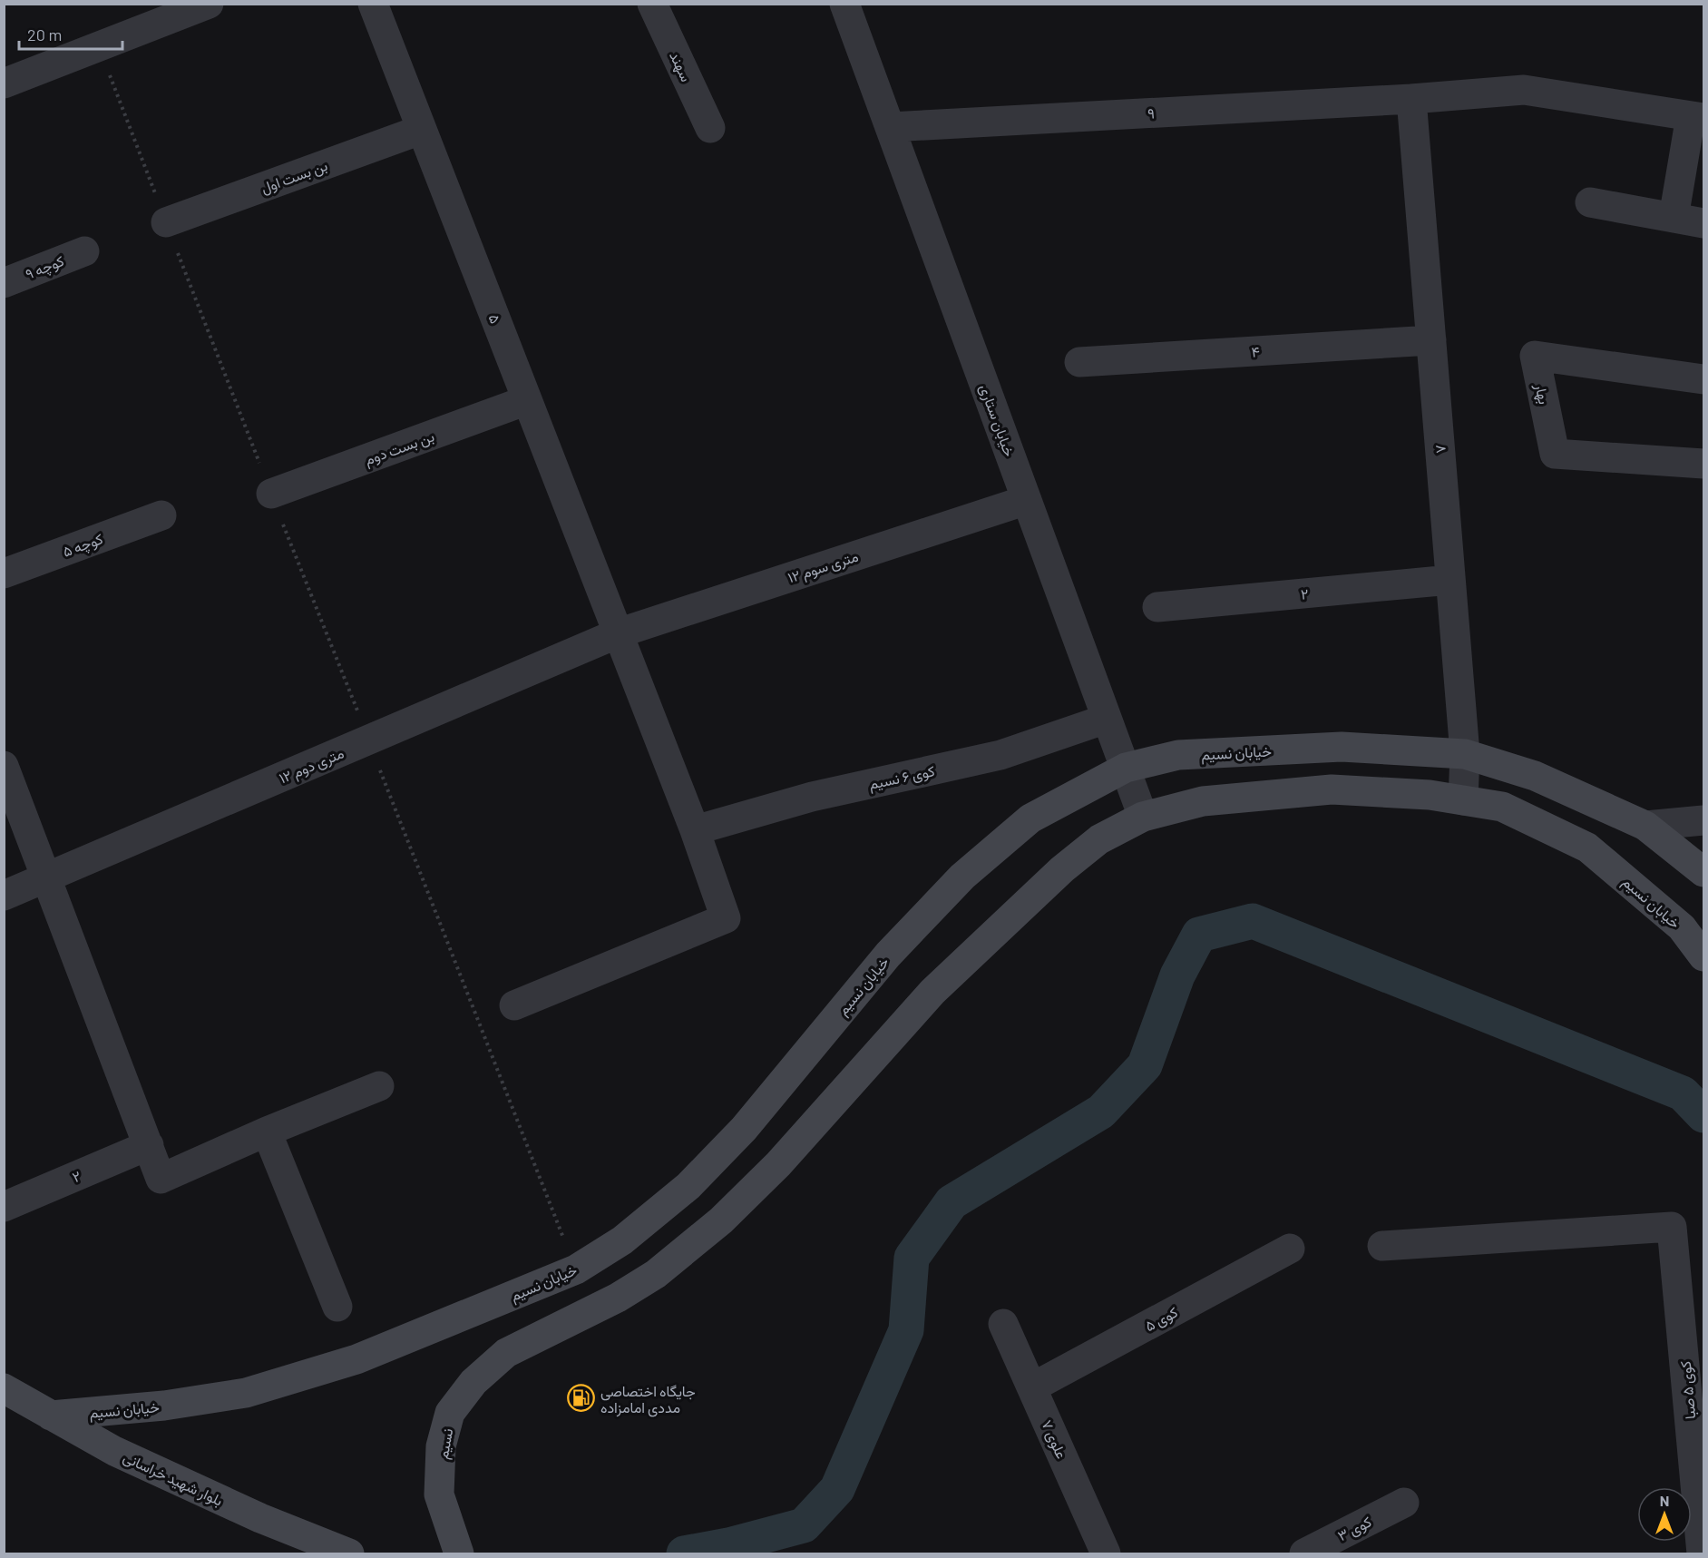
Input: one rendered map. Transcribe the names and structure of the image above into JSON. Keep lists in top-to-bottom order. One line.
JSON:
{"streets":{"main road":["خیابان نسیم","نسیم","بلوار شهید خراسانی"],"street":["سهند","۹","بن بست اول","کوچه ۹","۵","۴","بهار","خیابان ستاری","بن بست دوم","۷","کوچه ۵","۱۲ متری سوم","۲","۱۲ متری دوم","کوی ۶ نسیم","کوی ۵","کوی ۵ صبا","علوی ۷","کوی ۳"]},"crossings":[["۹","خیابان ستاری"],["۹","۷"],["بن بست اول","۵"],["۵","بن بست دوم"],["۵","۱۲ متری سوم"],["۵","۱۲ متری دوم"],["۵","کوی ۶ نسیم"],["۴","۷"],["خیابان ستاری","۱۲ متری سوم"],["خیابان ستاری","خیابان نسیم"],["خیابان ستاری","کوی ۶ نسیم"],["۷","۲"],["۷","خیابان نسیم"],["۱۲ متری سوم","۱۲ متری دوم"],["خیابان نسیم","نسیم"],["خیابان نسیم","بلوار شهید خراسانی"],["کوی ۵","علوی ۷"]],"places":{"fuel station":["جایگاه اختصاصی مددی امامزاده"]},"scale_bar":"20 m","north":"top"}
